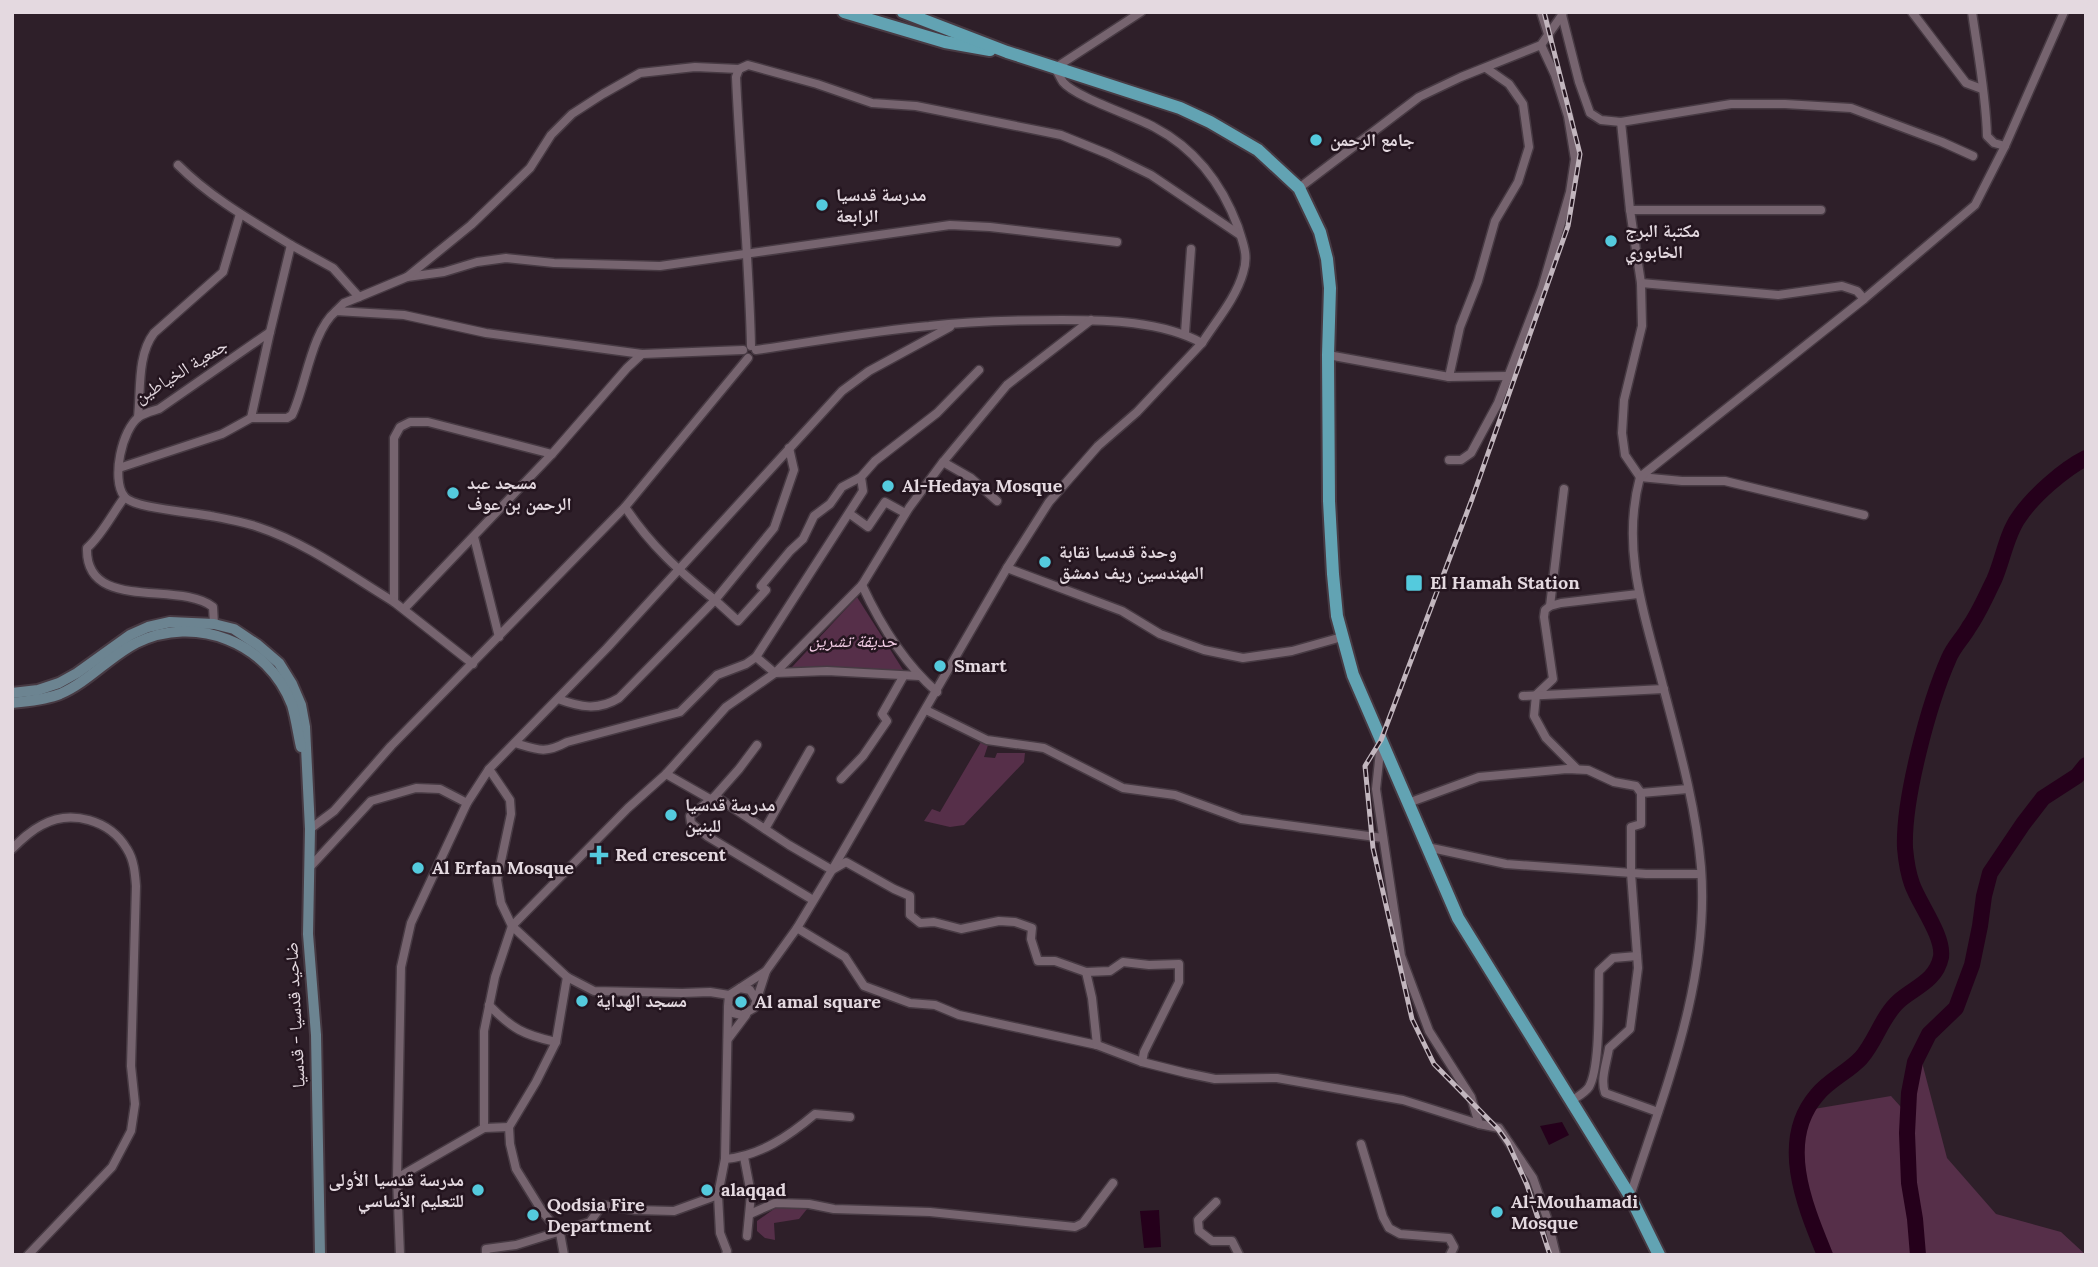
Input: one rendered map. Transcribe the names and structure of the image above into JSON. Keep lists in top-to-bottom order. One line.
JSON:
{"streets":{"main road":["ضاحيد قدسيا - قدسيا"],"street":["جمعية الخياطين"]},"parks":["حديقة تشرين"],"places":{"other":["جامع الرحمن","مدرسة قدسيا الرابعة","مكتبة البرج الخابوري","Al-Hedaya Mosque","مسجد عبد الرحمن بن عوف","وحدة قدسيا نقابة المهندسين ريف دمشق","Smart","مدرسة قدسيا للبنين","Al Erfan Mosque","مسجد الهداية","Al amal square","مدرسة قدسيا الأولى للتعليم الأساسي","alaqqad","Al-Mouhamadi Mosque","Qodsia Fire Department"],"transit":["El Hamah Station"],"health":["Red crescent"]}}
